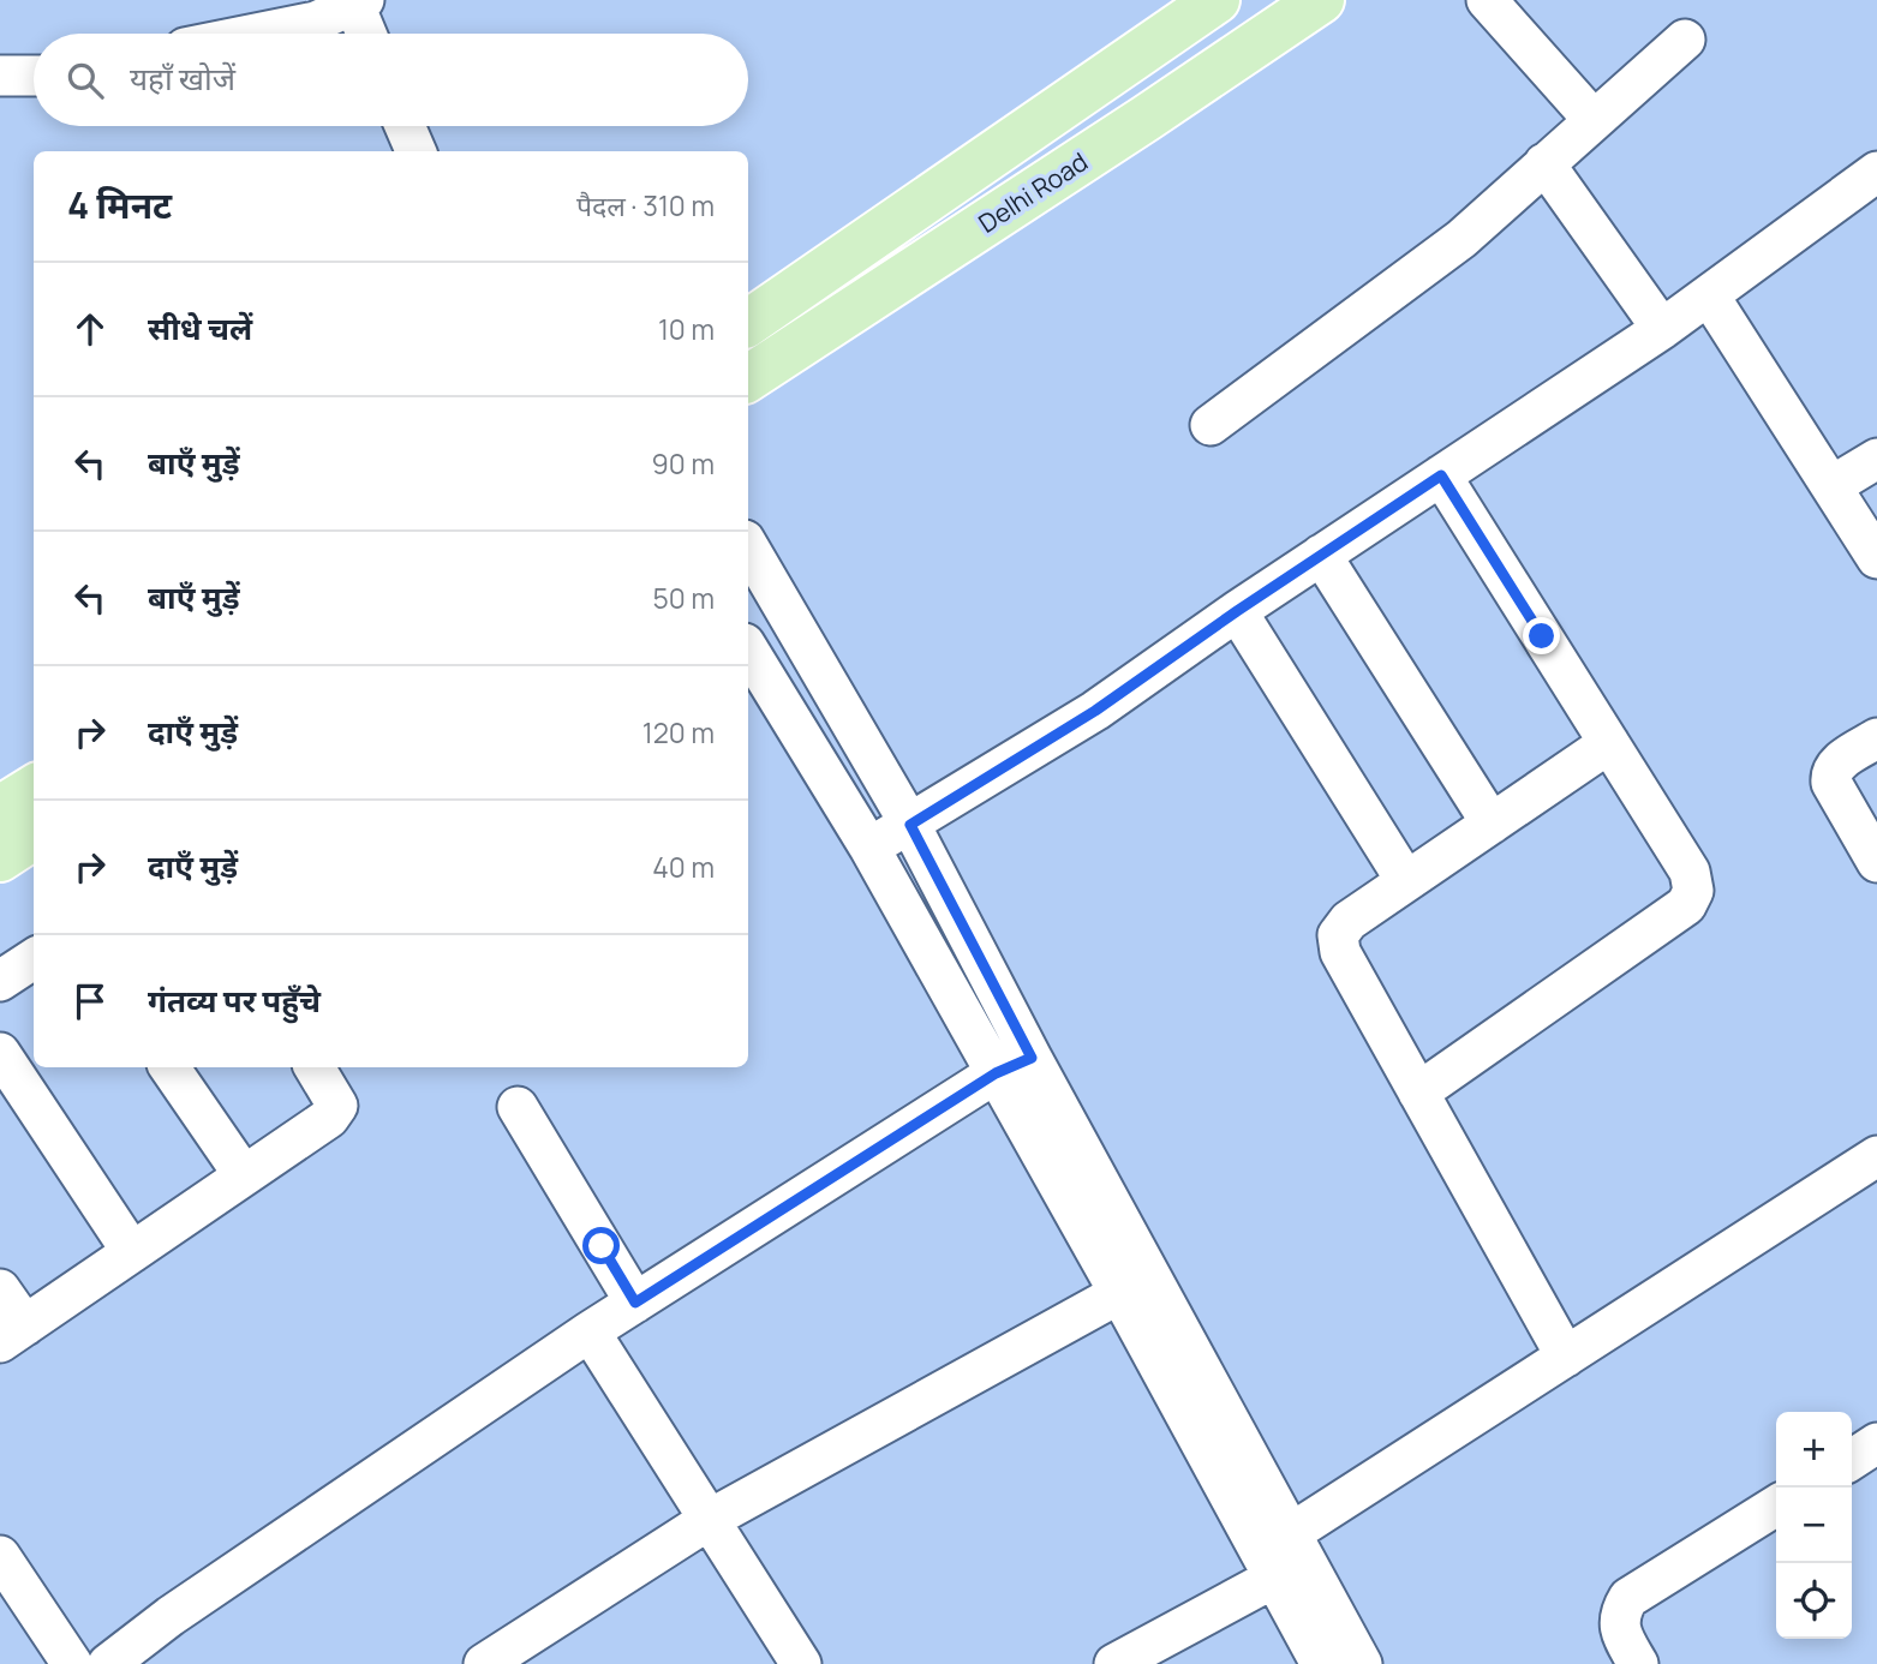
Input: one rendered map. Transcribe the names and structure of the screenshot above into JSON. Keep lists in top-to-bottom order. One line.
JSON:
{"streets":{"main road":["Delhi Road"]},"page":{"search":"यहाँ खोजें","heading":["4 मिनट","पैदल · 310 m"],"list":[["सीधे चलें","10 m"],["बाएँ मुड़ें","90 m"],["बाएँ मुड़ें","50 m"],["दाएँ मुड़ें","120 m"],["दाएँ मुड़ें","40 m"],"गंतव्य पर पहुँचे"],"map_buttons":["+","−"]}}
